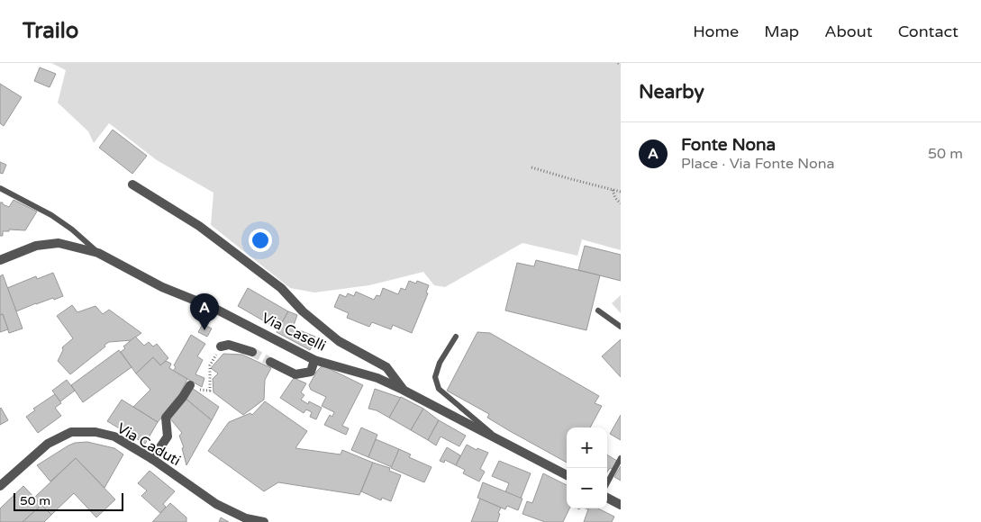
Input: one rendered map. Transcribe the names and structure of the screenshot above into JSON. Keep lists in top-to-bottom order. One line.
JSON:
{"streets":{"street":["Via Caselli","Via Caduti"]},"scale_bar":"50 m","page":{"header":"Trailo","nav":["Home","Map","About","Contact"],"heading":"Nearby","list":[{"mark":"A","name":"Fonte Nona","note":"Place · Via Fonte Nona","value":"50 m"}],"pins":"A","map_buttons":["+","−"],"scale":"50 m"}}
